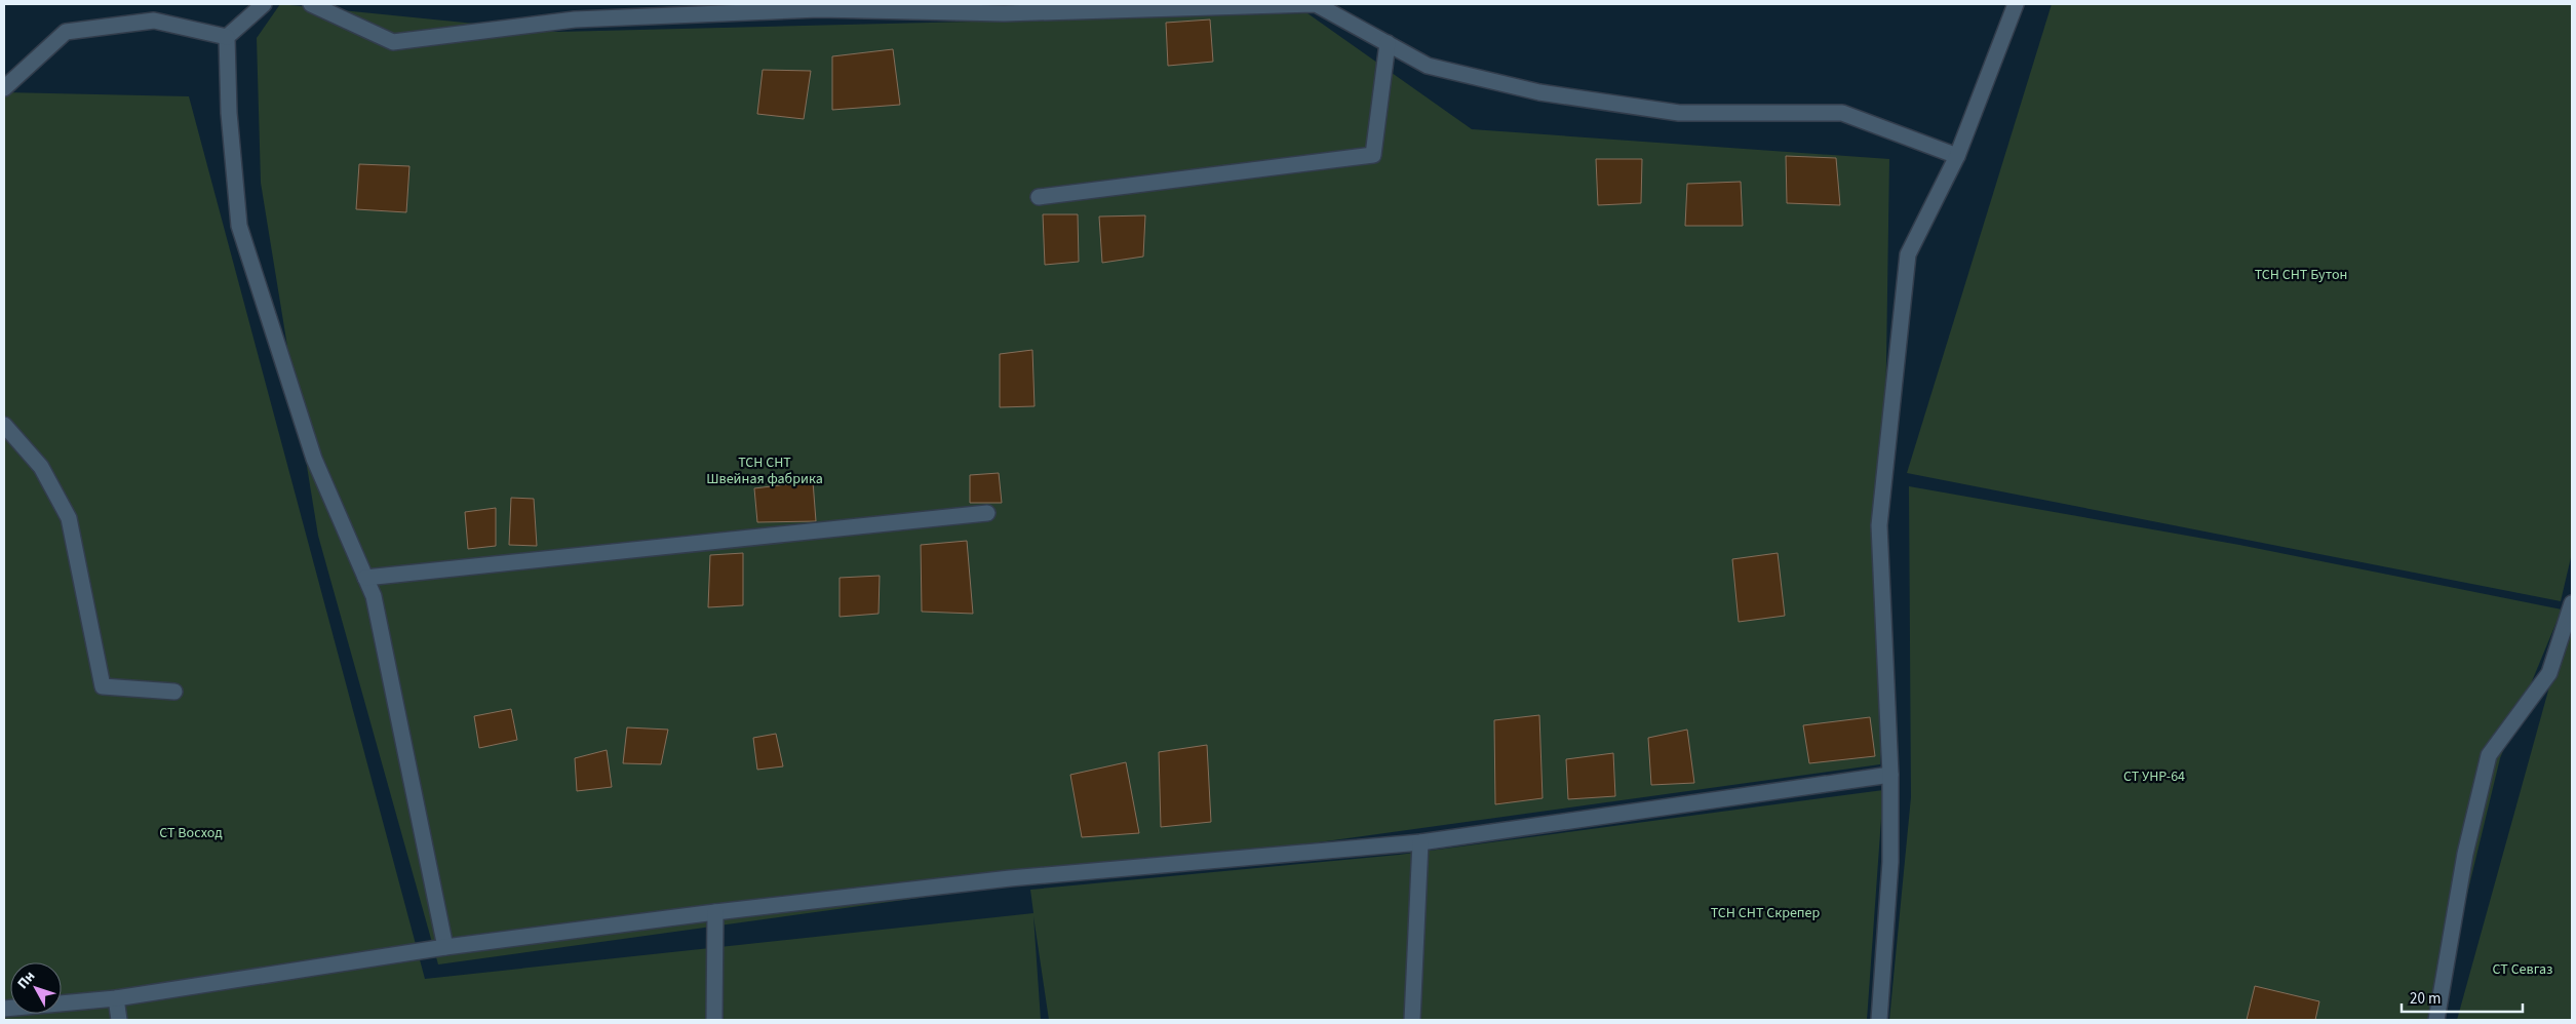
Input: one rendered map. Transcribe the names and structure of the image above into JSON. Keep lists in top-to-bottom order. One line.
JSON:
{"parks":["ТСН СНТ Бутон","ТСН СНТ Швейная фабрика","СТ УНР-64","СТ Восход","ТСН СНТ Скрепер","СТ Севгаз"],"scale_bar":"20 m","north":"top left"}
